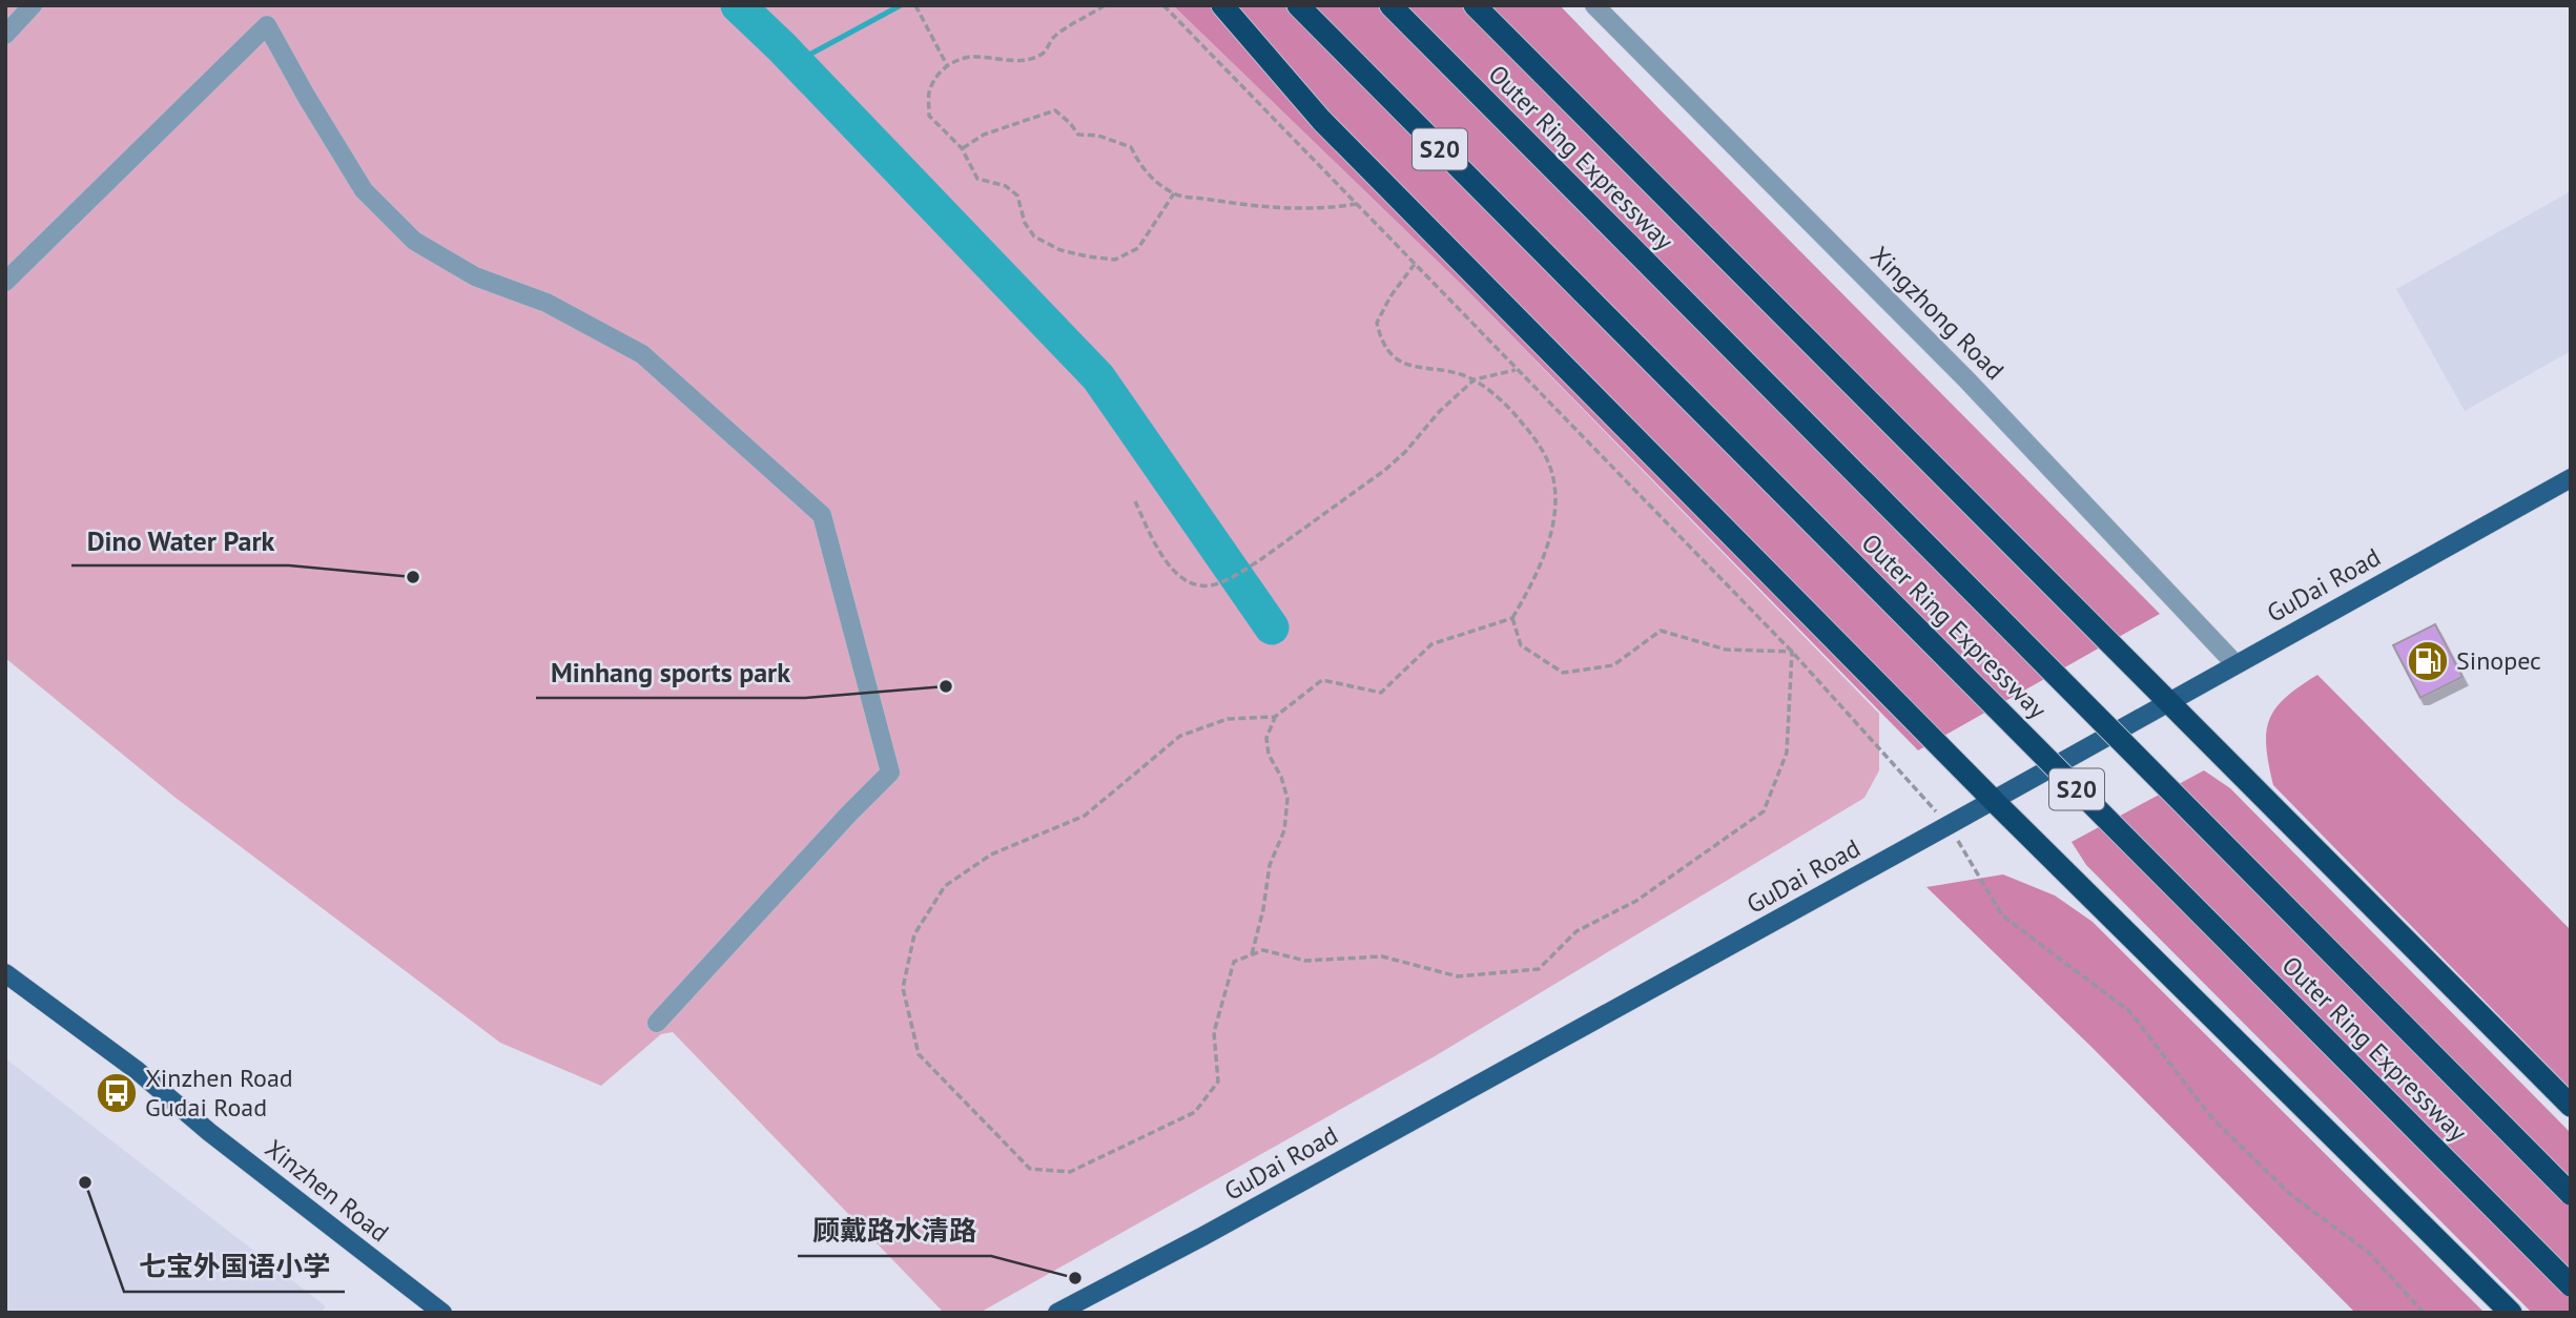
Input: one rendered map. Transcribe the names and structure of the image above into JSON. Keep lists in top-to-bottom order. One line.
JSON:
{"streets":{"highway":["S20","Outer Ring Expressway"],"main road":["GuDai Road","Xinzhen Road"],"street":["Xingzhong Road"]},"crossings":[["Xingzhong Road","GuDai Road"]],"places":{"other":["Dino Water Park","Minhang sports park","七宝外国语小学","顾戴路水清路"],"fuel station":["Sinopec"],"bus stop":["Xinzhen Road Gudai Road"]}}
